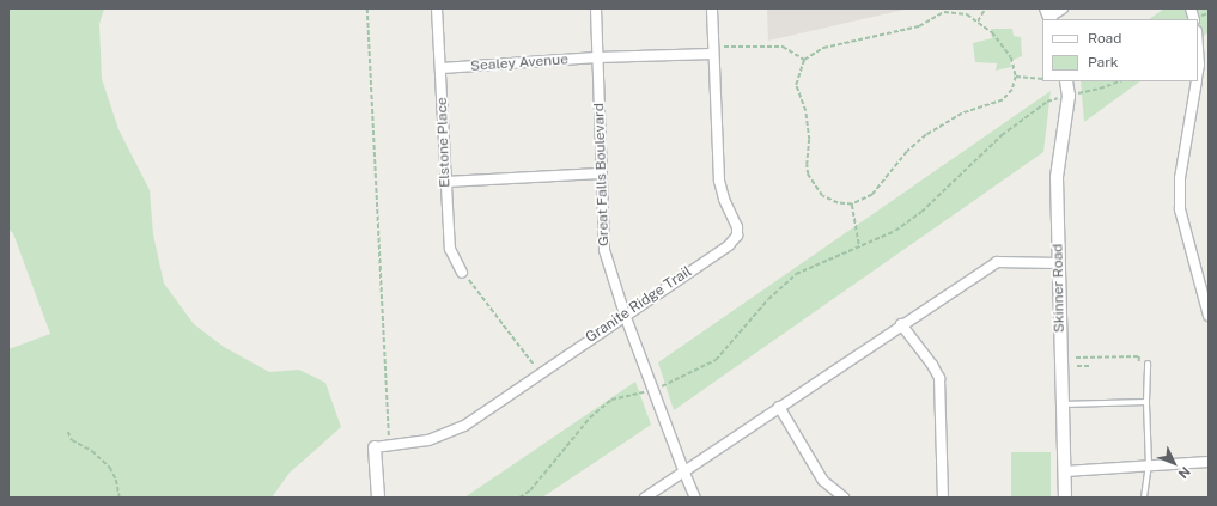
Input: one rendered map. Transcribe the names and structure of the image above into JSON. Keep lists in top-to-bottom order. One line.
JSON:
{"streets":{"street":["Sealey Avenue","Elstone Place","Great Falls Boulevard","Skinner Road","Granite Ridge Trail"]},"crossings":[["Sealey Avenue","Elstone Place"],["Sealey Avenue","Great Falls Boulevard"],["Great Falls Boulevard","Granite Ridge Trail"]],"legend":["Road","Park"],"north":"bottom right"}
